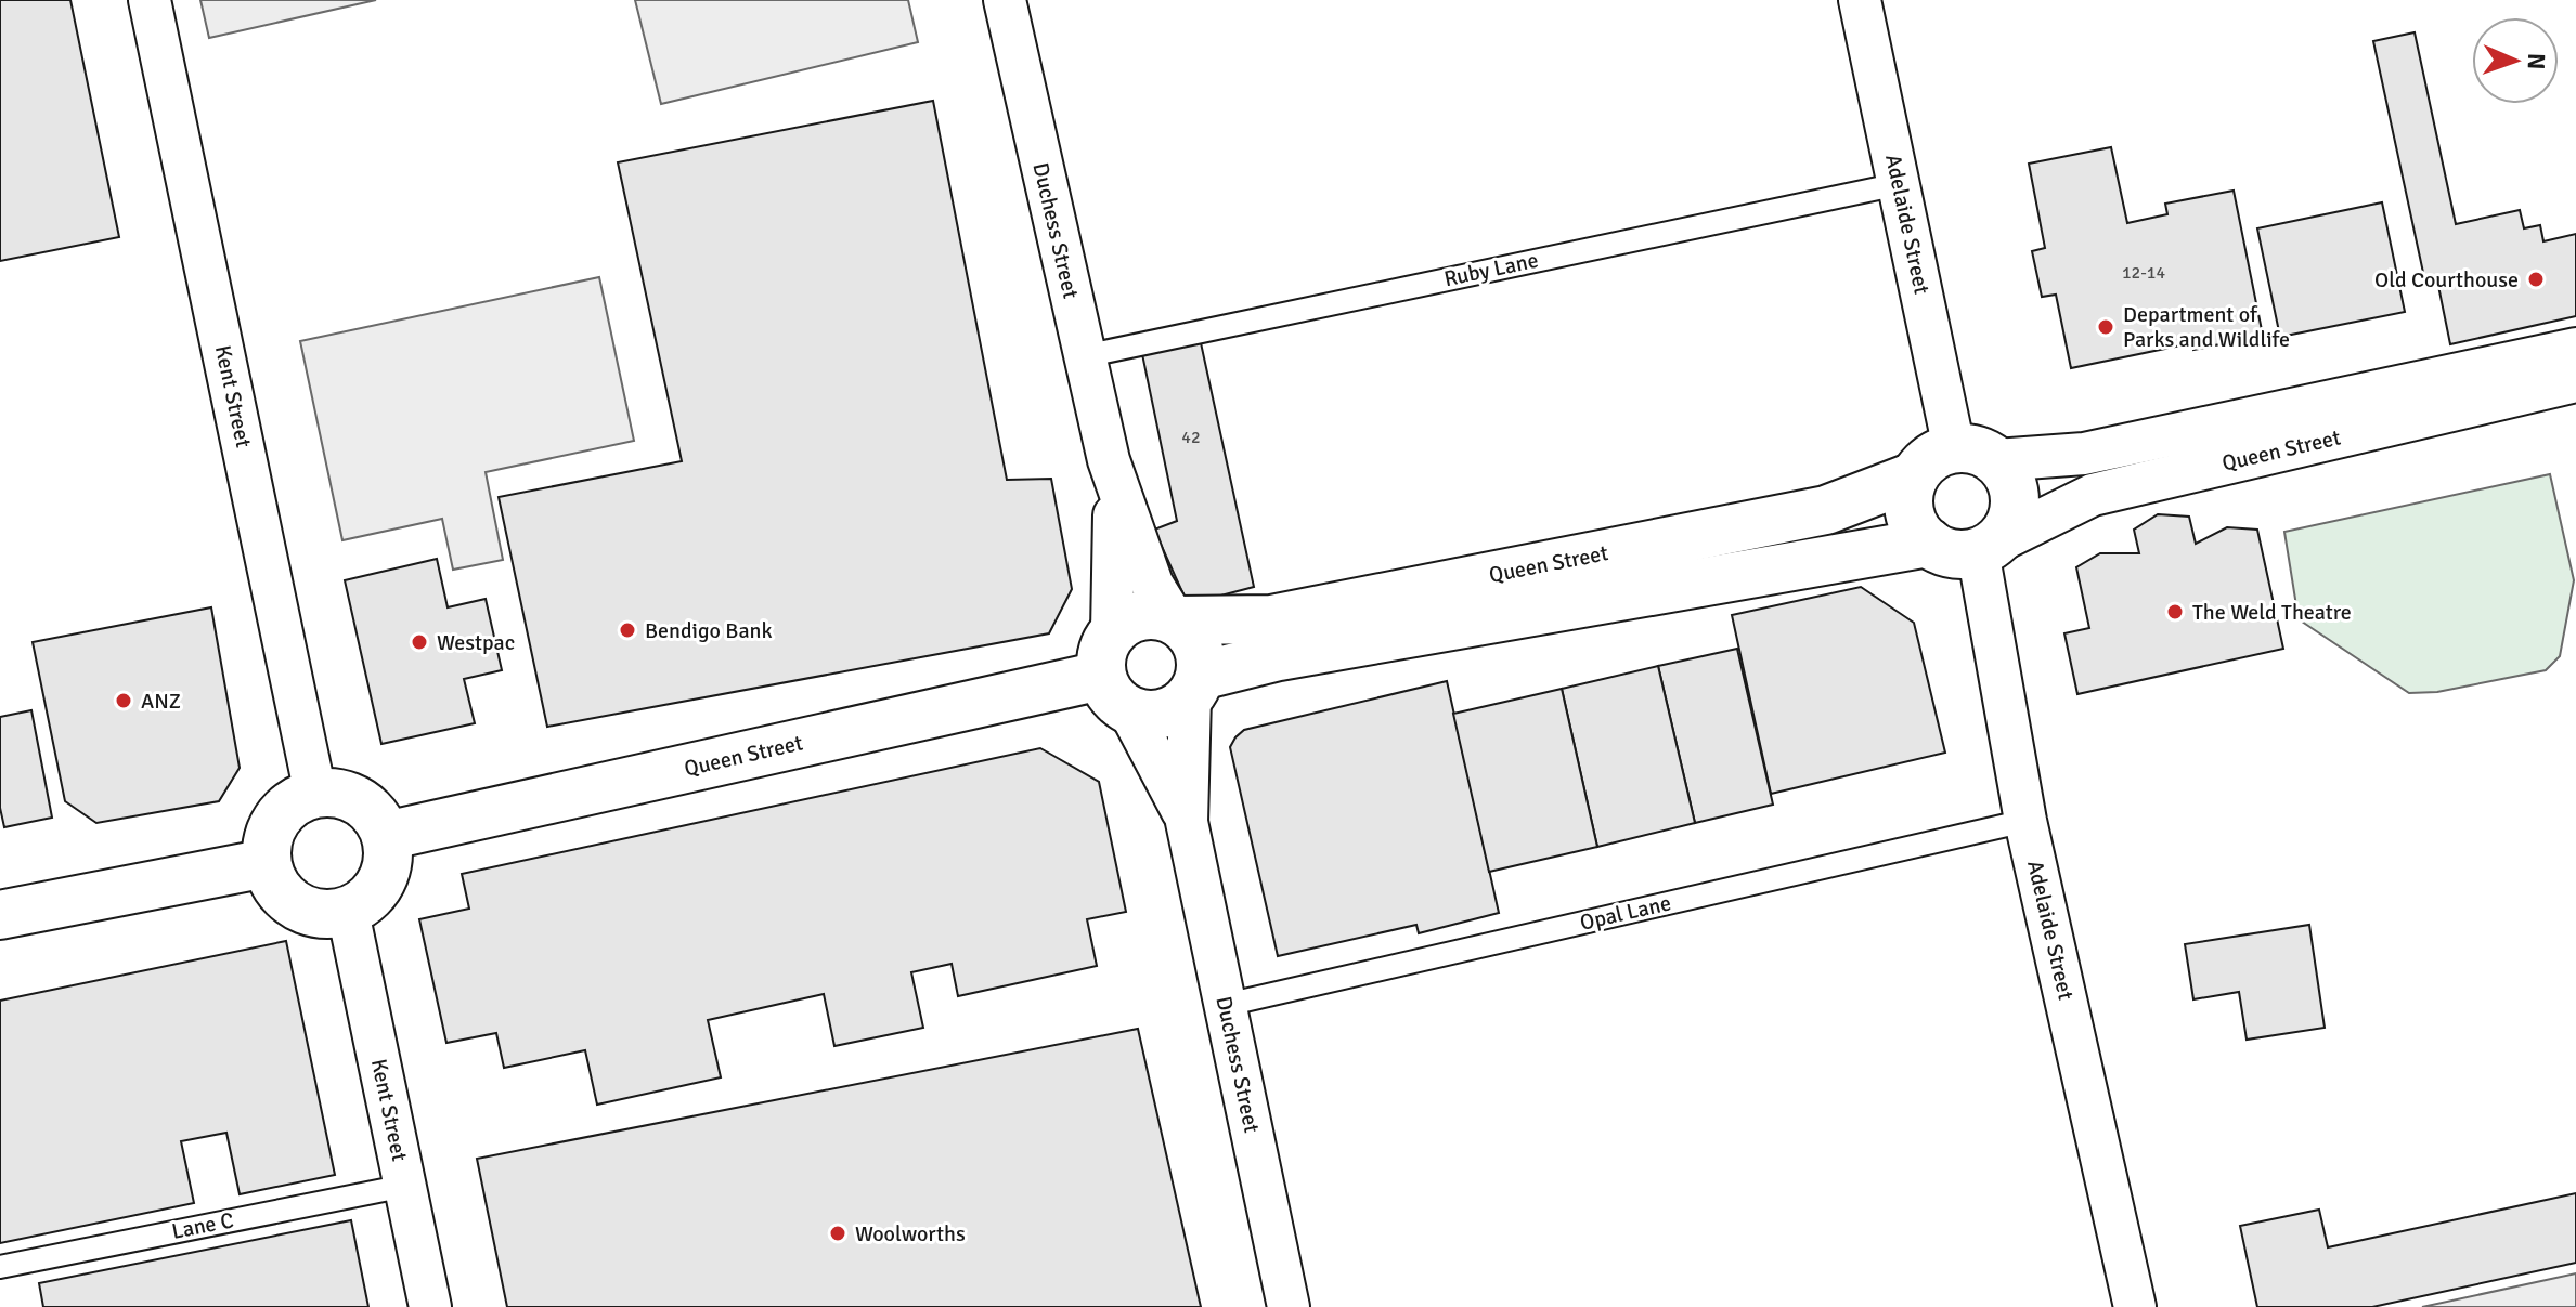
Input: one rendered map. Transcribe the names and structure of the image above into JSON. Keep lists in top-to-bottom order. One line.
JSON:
{"streets":{"street":["Adelaide Street","Duchess Street","Kent Street","Queen Street"],"lane":["Ruby Lane","Opal Lane","Lane C"]},"crossings":[["Adelaide Street","Ruby Lane"],["Adelaide Street","Queen Street"],["Adelaide Street","Opal Lane"],["Duchess Street","Ruby Lane"],["Duchess Street","Queen Street"],["Duchess Street","Opal Lane"],["Kent Street","Queen Street"],["Kent Street","Lane C"]],"places":["Old Courthouse","Department of Parks and Wildlife","The Weld Theatre","Bendigo Bank","Westpac","ANZ","Woolworths"],"house_numbers":["12-14","42"],"north":"right"}
